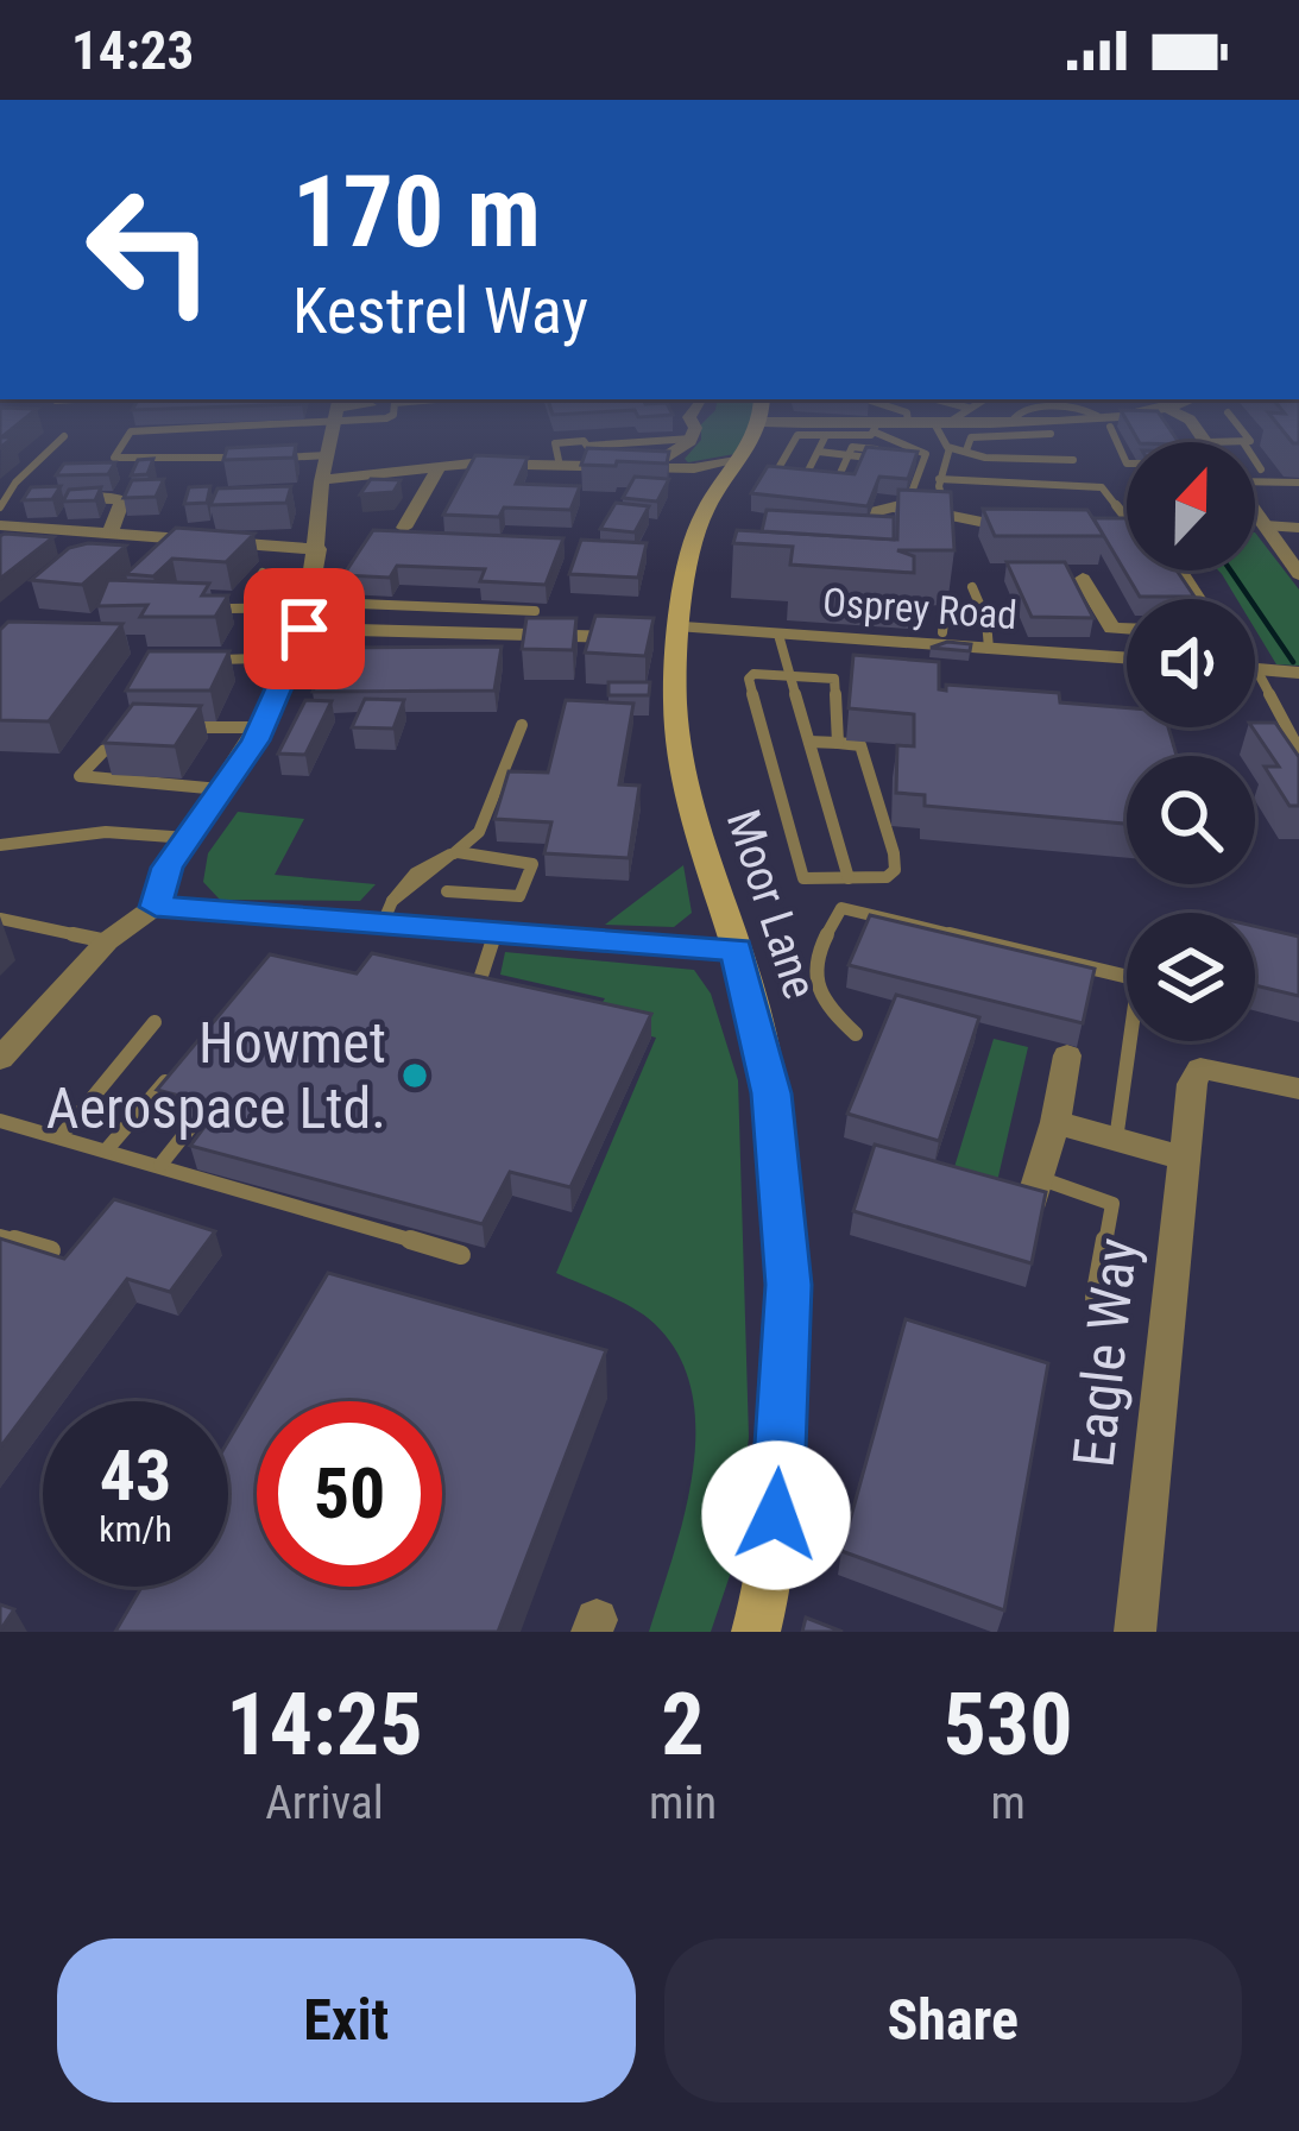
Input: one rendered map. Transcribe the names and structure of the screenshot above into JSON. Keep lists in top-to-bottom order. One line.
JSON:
{"streets":{"main road":["Moor Lane"],"street":["Osprey Road","Eagle Way"]},"crossings":[["Osprey Road","Moor Lane"]],"places":["Howmet Aerospace Ltd."],"north":"top","page":{"status":"14:23","turn":["170 m","Kestrel Way"],"speed":"43 km/h","limit":"50","eta":["14:25","Arrival","2","min","530","m"],"buttons":["Exit","Share"]}}
